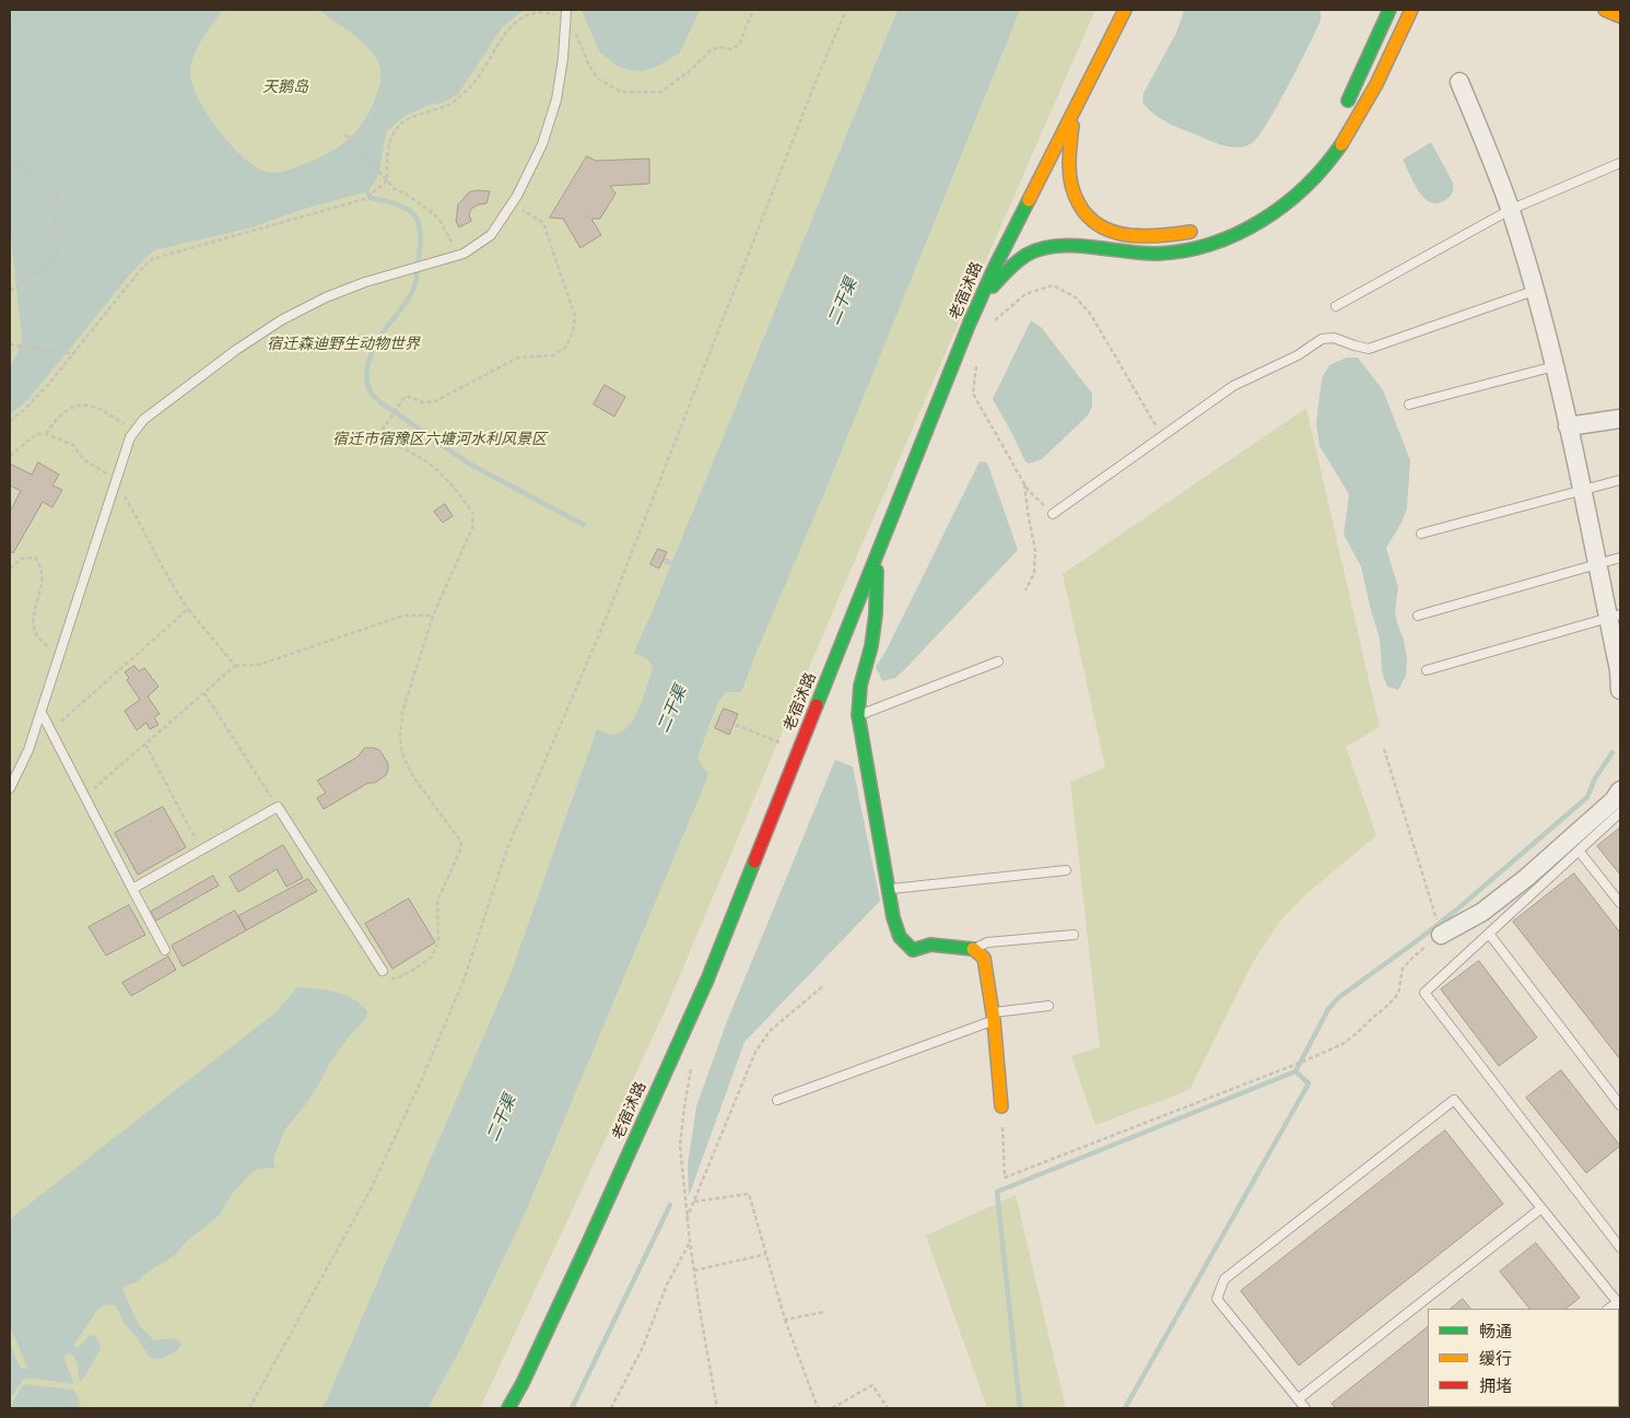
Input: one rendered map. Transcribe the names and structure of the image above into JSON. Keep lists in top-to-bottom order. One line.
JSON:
{"streets":{"main road":["老宿沭路"]},"water":["二干渠"],"parks":["天鹅岛","宿迁森迪野生动物世界","宿迁市宿豫区六塘河水利风景区"],"legend":["畅通","缓行","拥堵"]}
